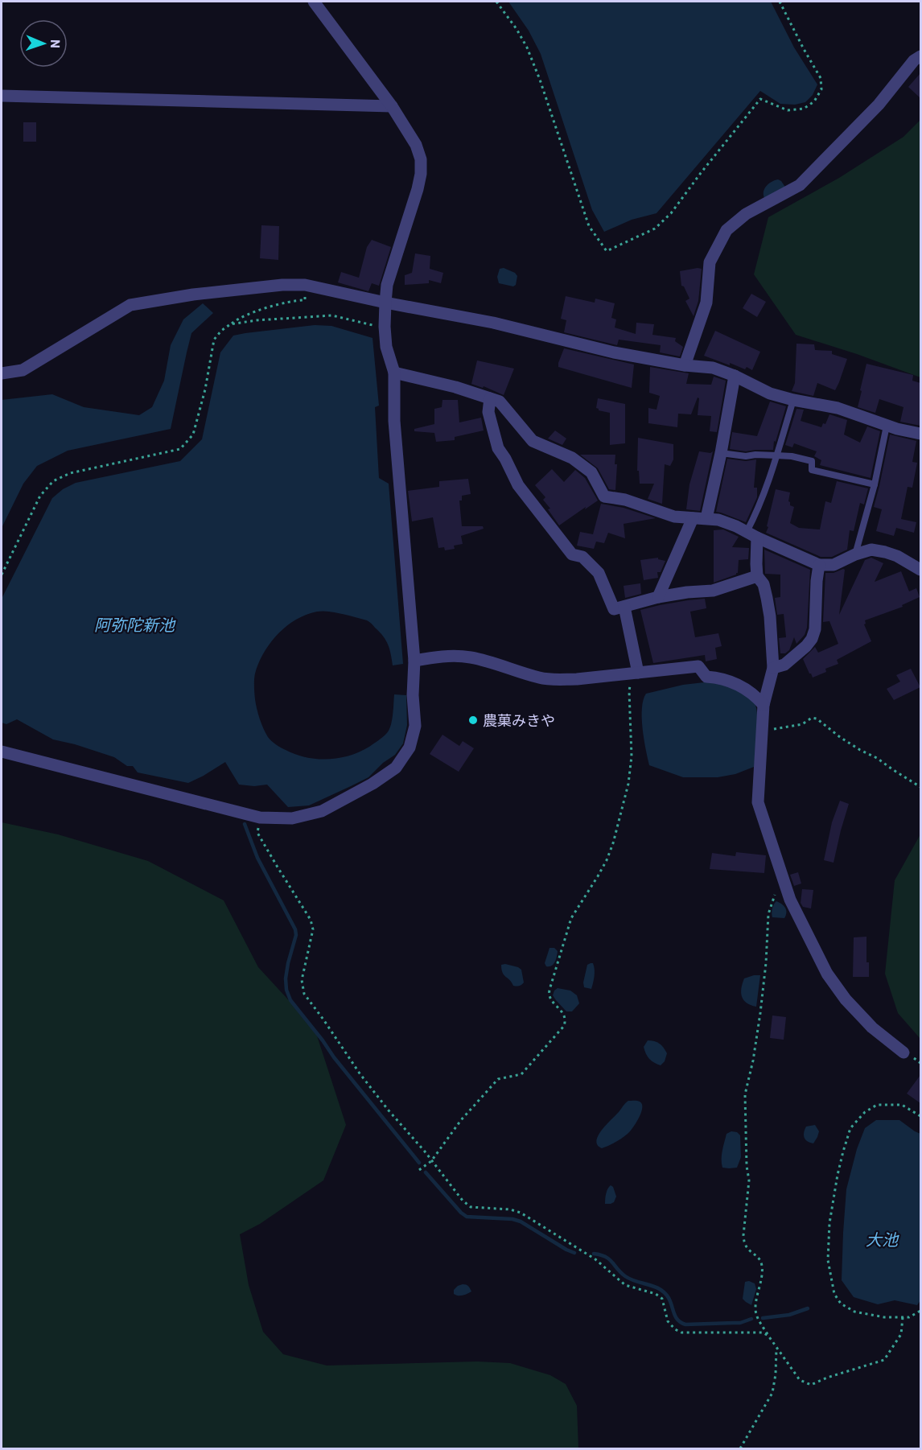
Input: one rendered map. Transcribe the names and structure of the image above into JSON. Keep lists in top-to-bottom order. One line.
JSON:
{"water":["阿弥陀新池","大池"],"places":["農菓みきや"],"north":"right"}
